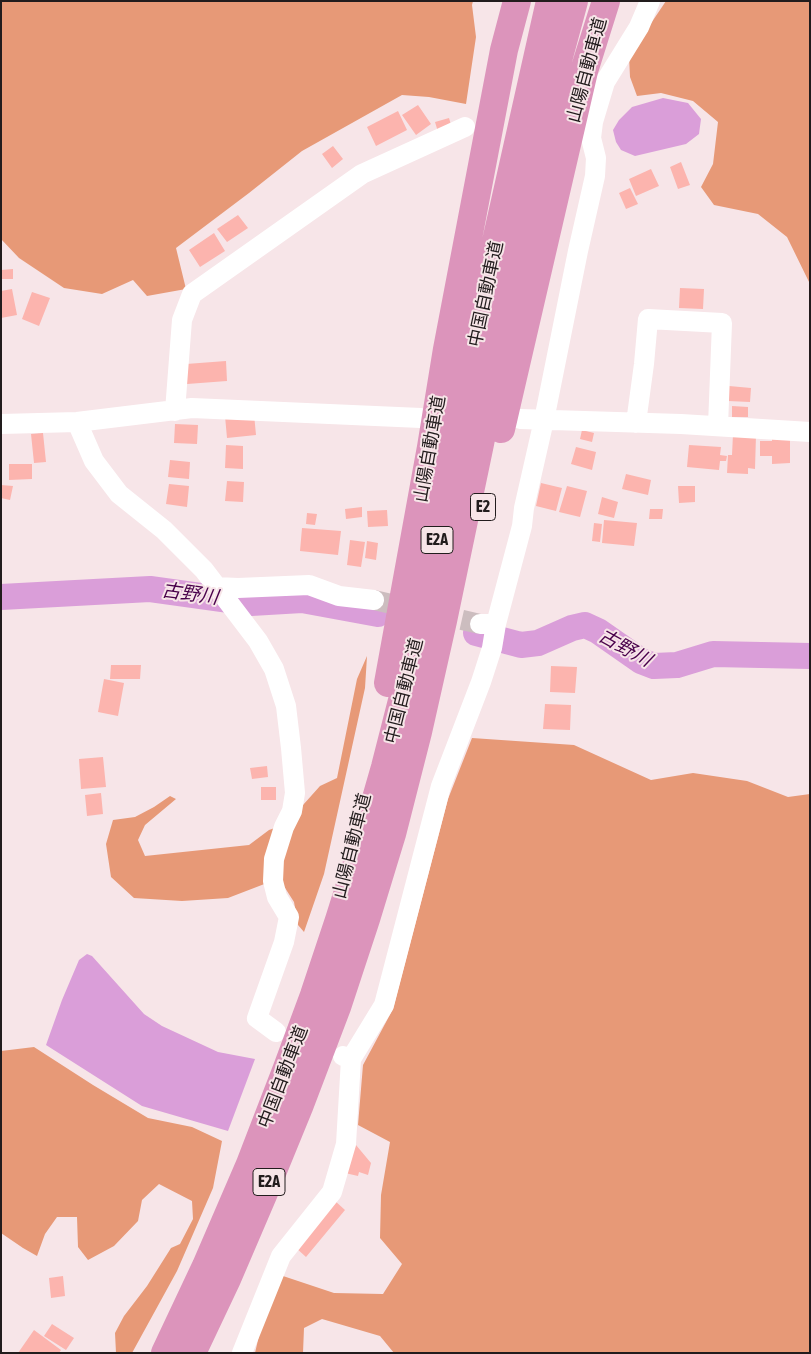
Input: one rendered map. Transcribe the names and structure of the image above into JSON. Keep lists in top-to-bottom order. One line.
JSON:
{"streets":{"highway":["山陽自動車道","中国自動車道","E2","E2A"]},"crossings":[["山陽自動車道","中国自動車道"]],"water":["古野川"]}
